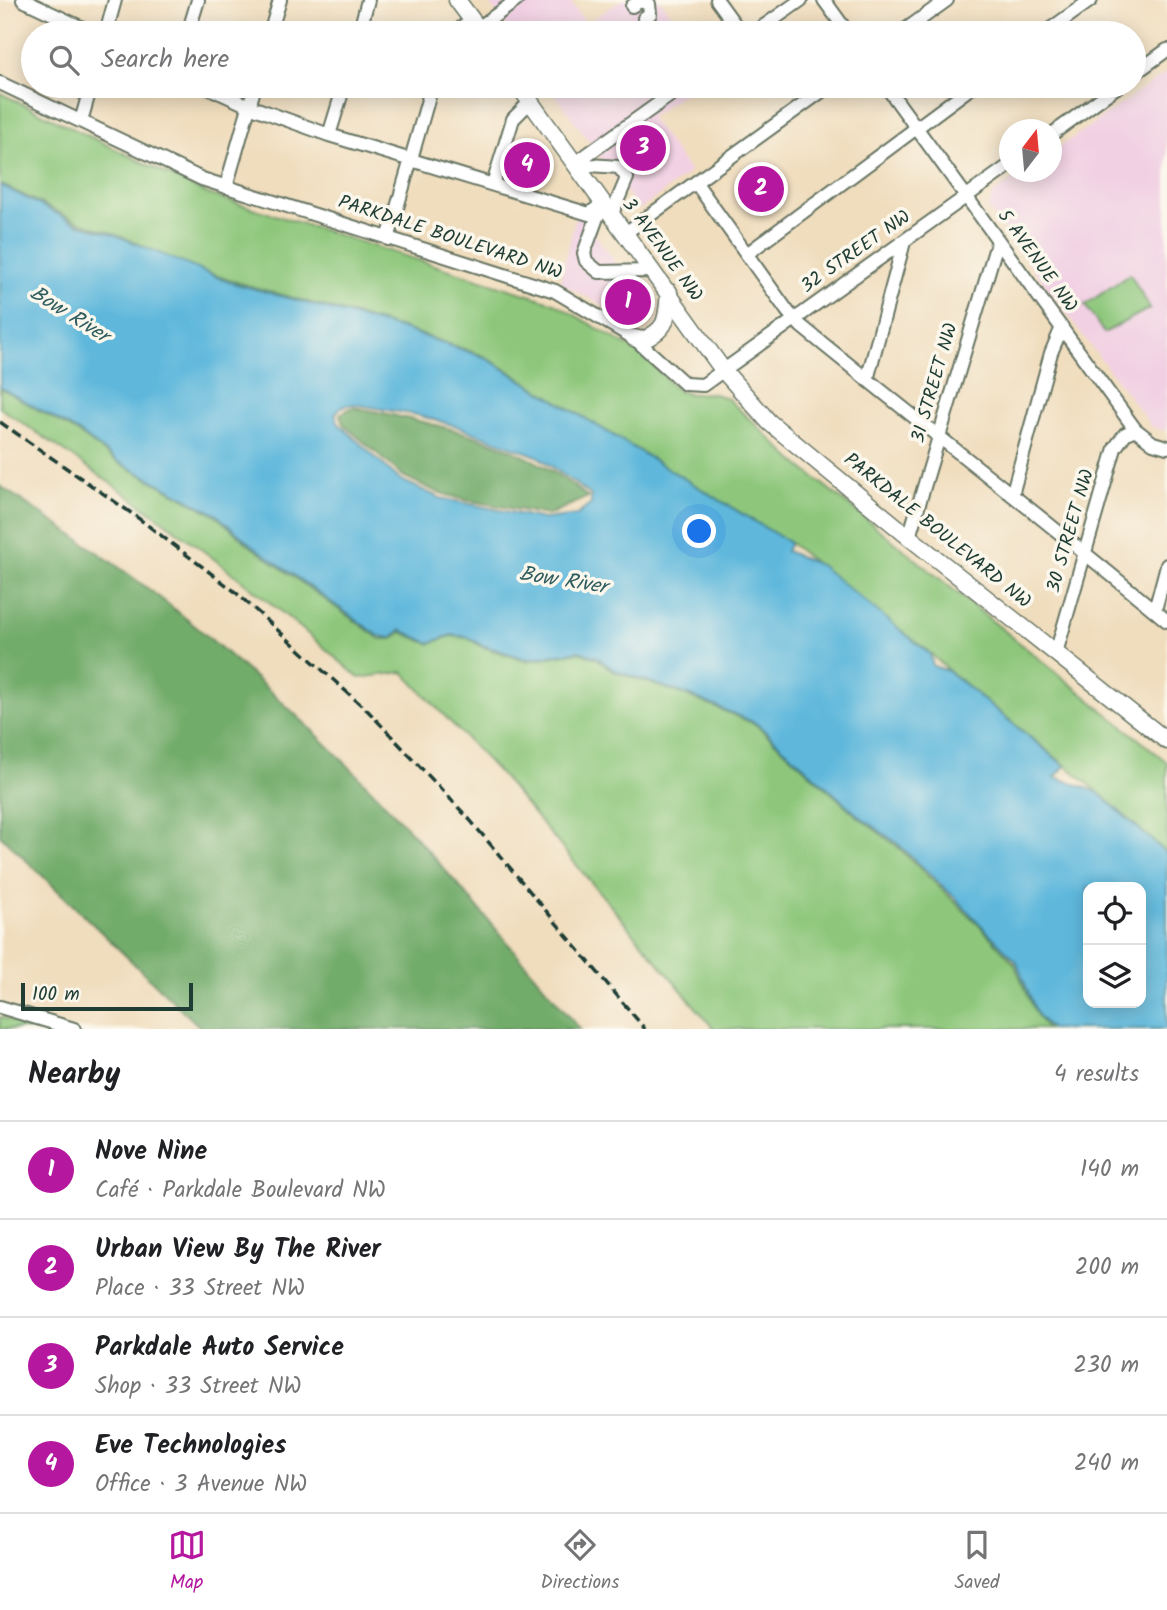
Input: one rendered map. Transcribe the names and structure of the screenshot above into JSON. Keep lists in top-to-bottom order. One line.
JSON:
{"streets":{"main road":["PARKDALE BOULEVARD NW","3 AVENUE NW"],"street":["32 STREET NW","5 AVENUE NW","31 STREET NW","30 STREET NW"]},"crossings":[["PARKDALE BOULEVARD NW","3 AVENUE NW"],["PARKDALE BOULEVARD NW","32 STREET NW"],["PARKDALE BOULEVARD NW","31 STREET NW"],["PARKDALE BOULEVARD NW","30 STREET NW"],["3 AVENUE NW","32 STREET NW"],["32 STREET NW","5 AVENUE NW"],["5 AVENUE NW","31 STREET NW"],["5 AVENUE NW","30 STREET NW"]],"water":["Bow River"],"scale_bar":"100 m","north":"top","page":{"search":"Search here","pins":["3","4","2","1"],"scale":"100 m","heading":["Nearby","4 results"],"list":[{"mark":"1","name":"Nove Nine","note":"Café · Parkdale Boulevard NW","value":"140 m"},{"mark":"2","name":"Urban View By The River","note":"Place · 33 Street NW","value":"200 m"},{"mark":"3","name":"Parkdale Auto Service","note":"Shop · 33 Street NW","value":"230 m"},{"mark":"4","name":"Eve Technologies","note":"Office · 3 Avenue NW","value":"240 m"}],"nav":["Map","Directions","Saved"]}}
